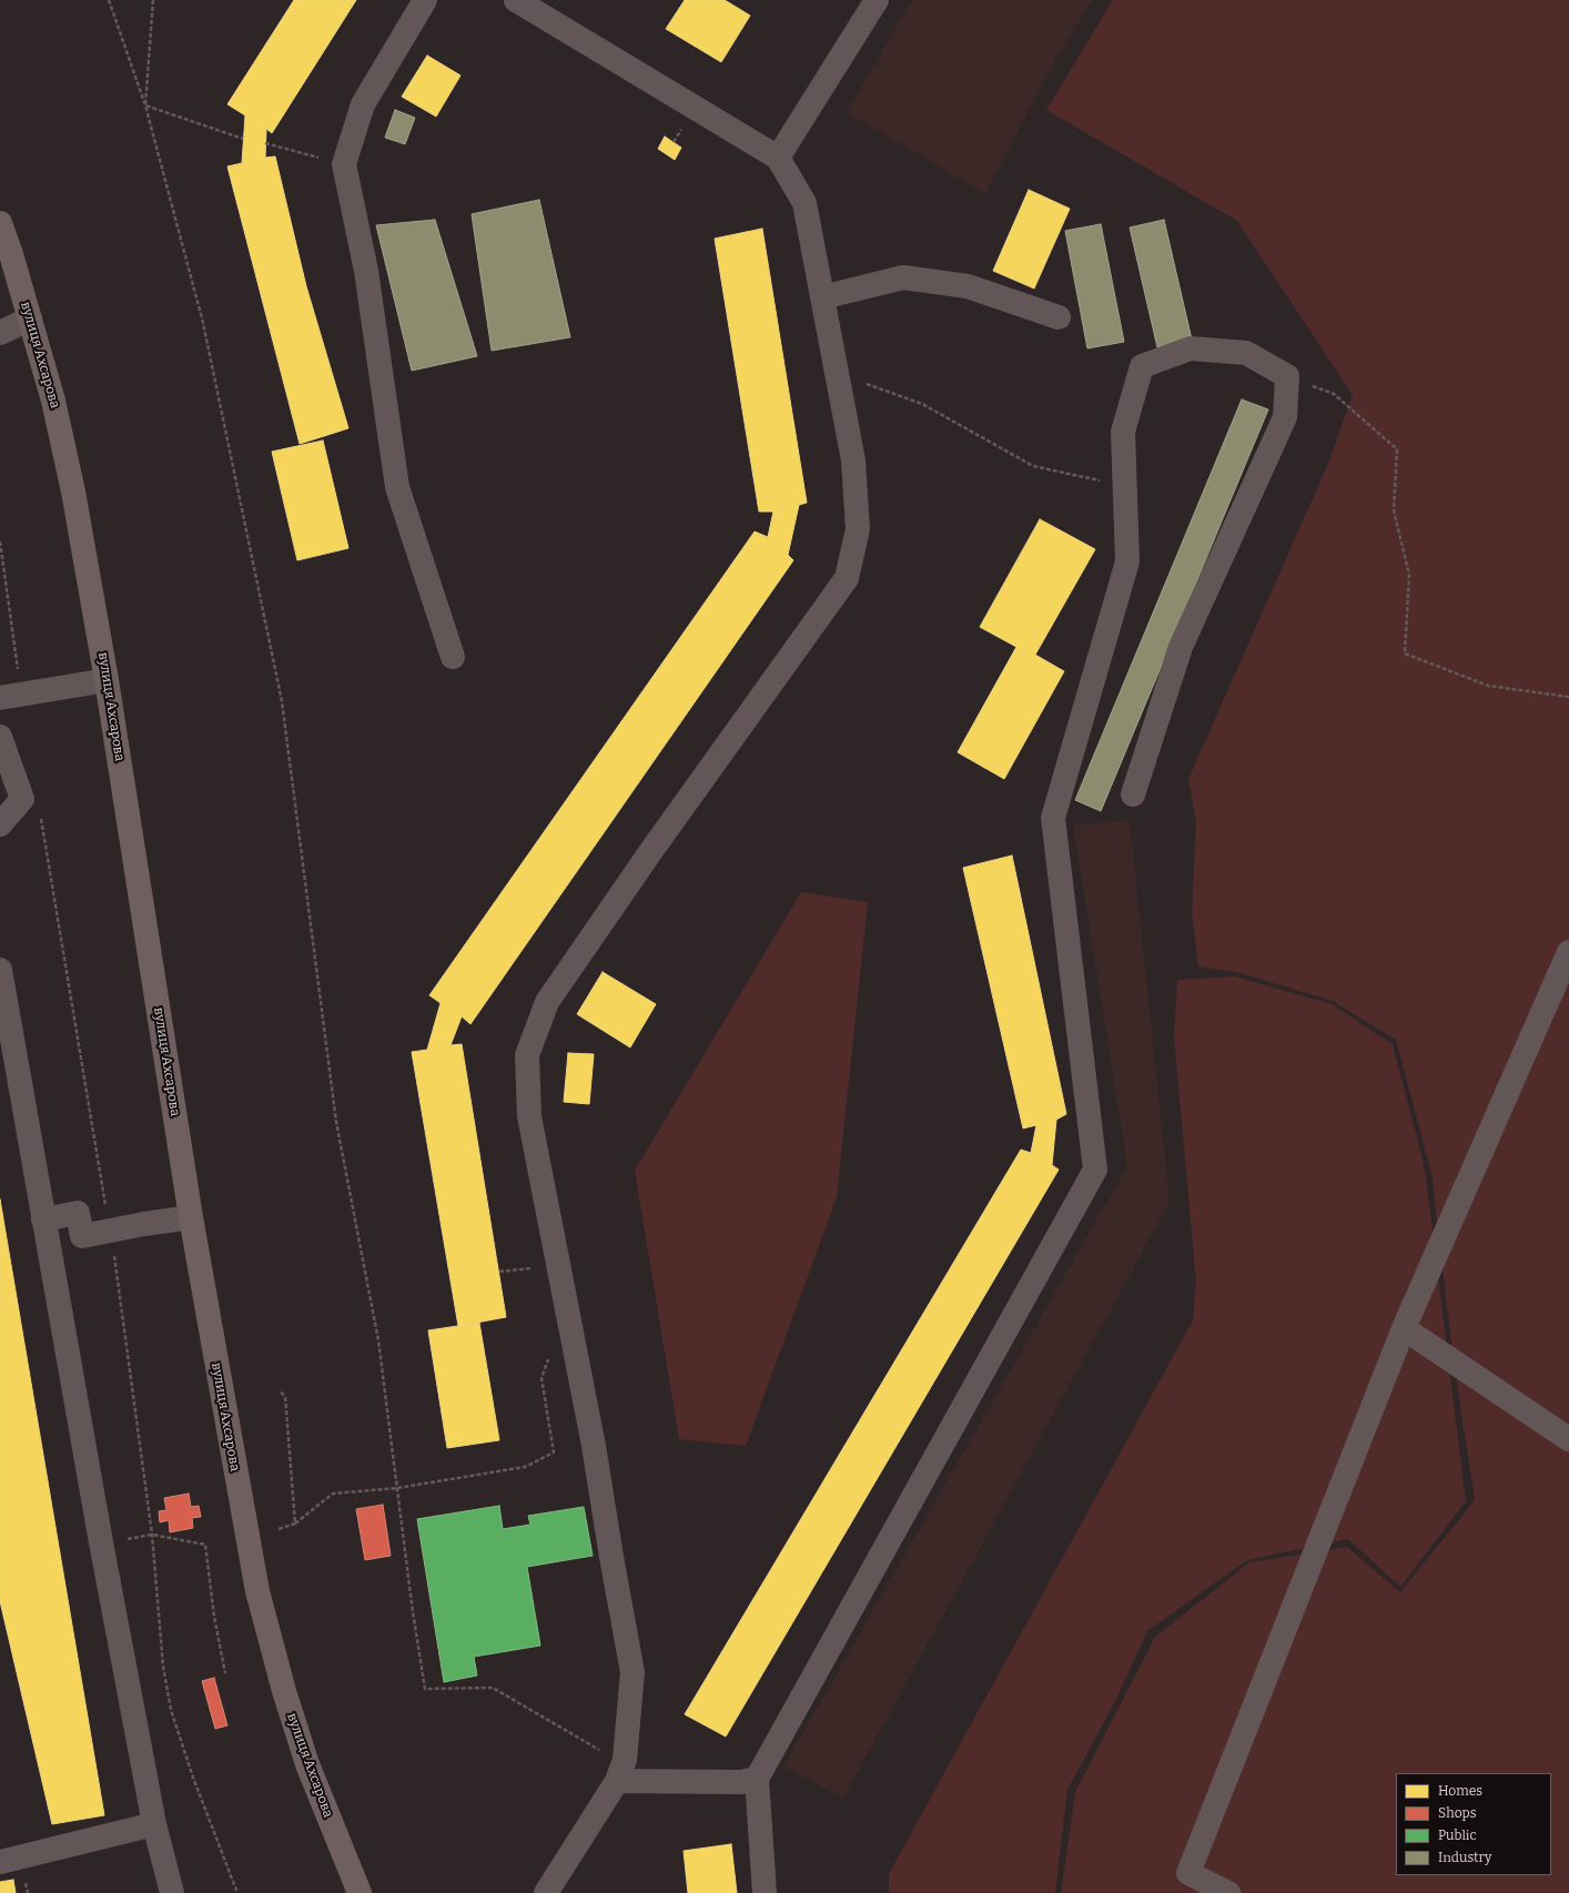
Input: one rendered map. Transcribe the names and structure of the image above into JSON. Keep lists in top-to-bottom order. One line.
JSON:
{"streets":{"main road":["вулиця Ахсарова"]},"legend":["Homes","Shops","Public","Industry"]}
